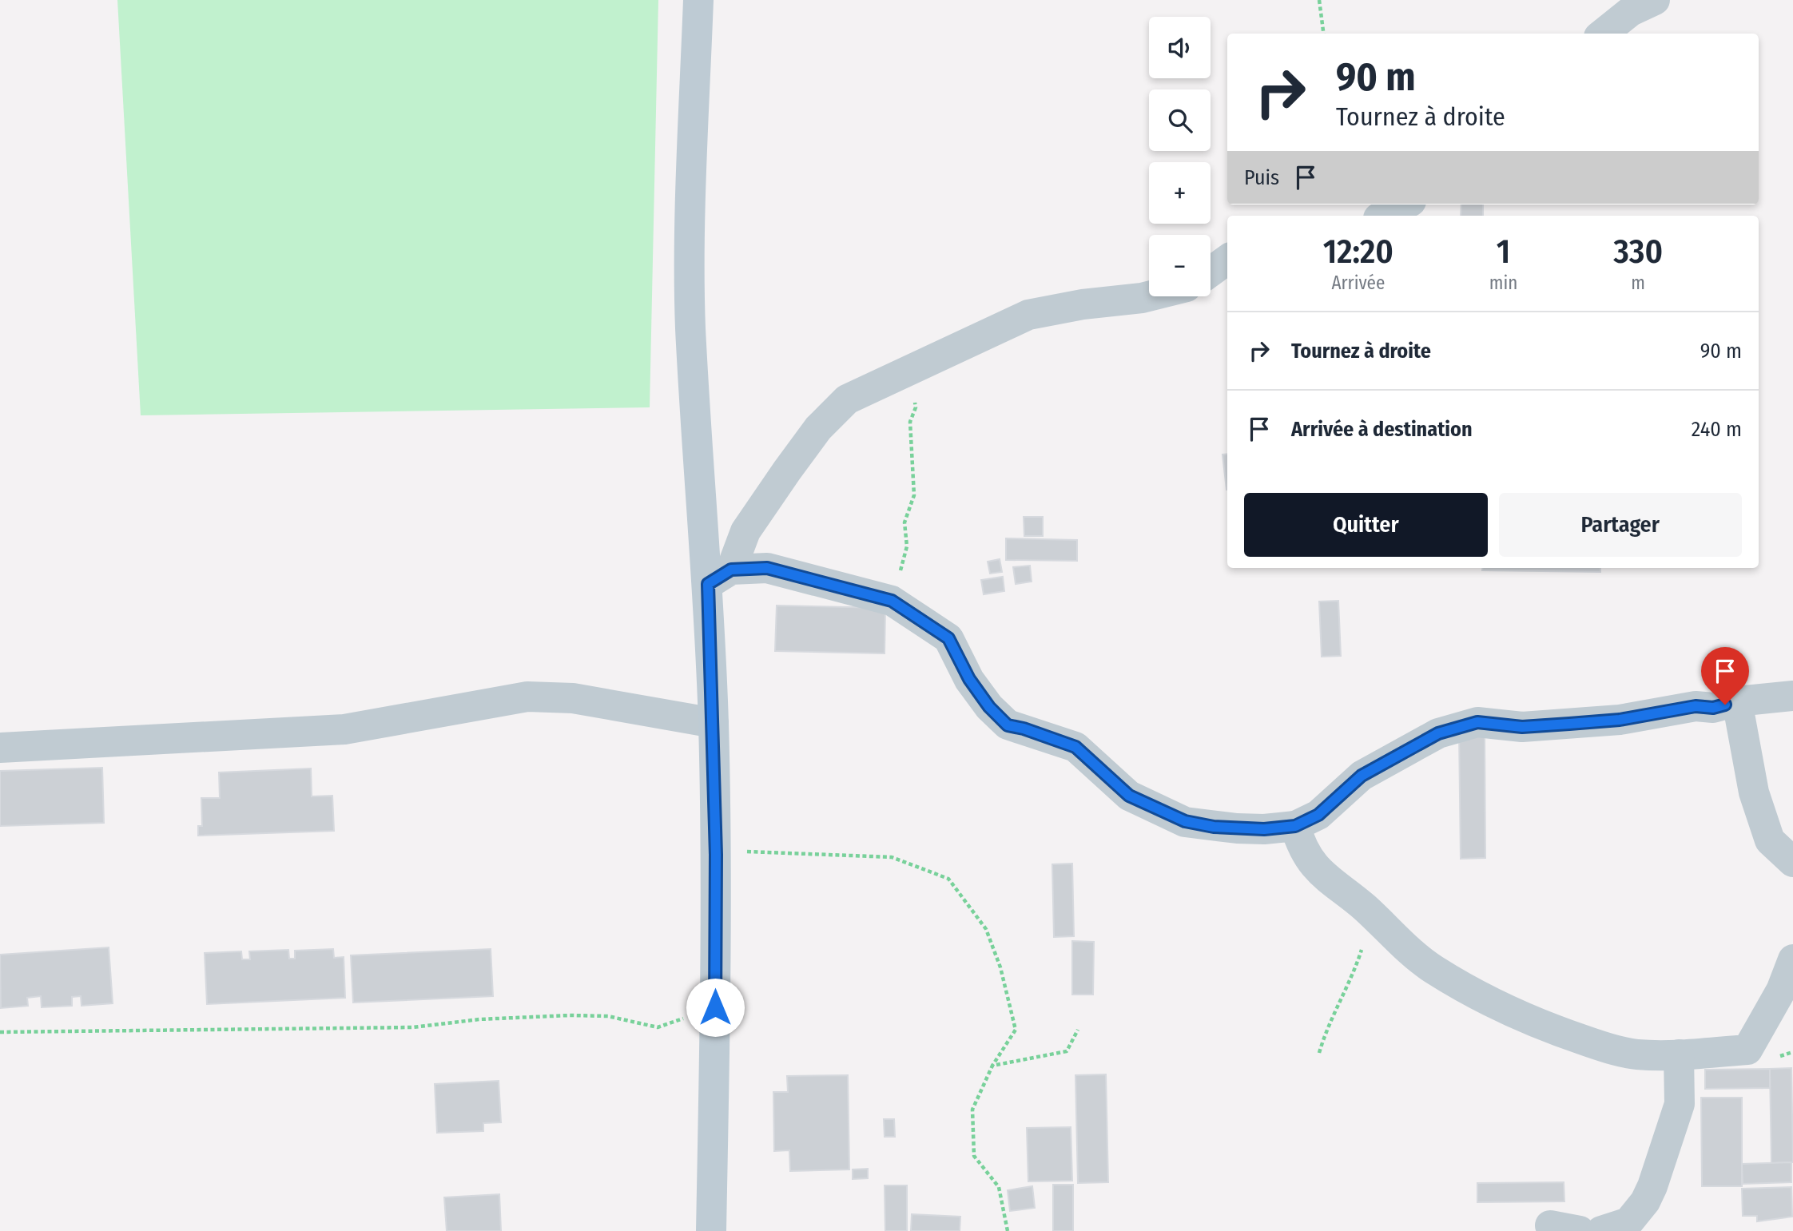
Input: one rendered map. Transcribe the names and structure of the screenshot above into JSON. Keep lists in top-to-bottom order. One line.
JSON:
{"page":{"map_buttons":["+","−"],"turn":["90 m","Tournez à droite"],"then":"Puis","eta":["12:20","Arrivée","1","min","330","m"],"list":[{"name":"Tournez à droite","value":"90 m"},{"name":"Arrivée à destination","value":"240 m"}],"buttons":["Quitter","Partager"]}}
